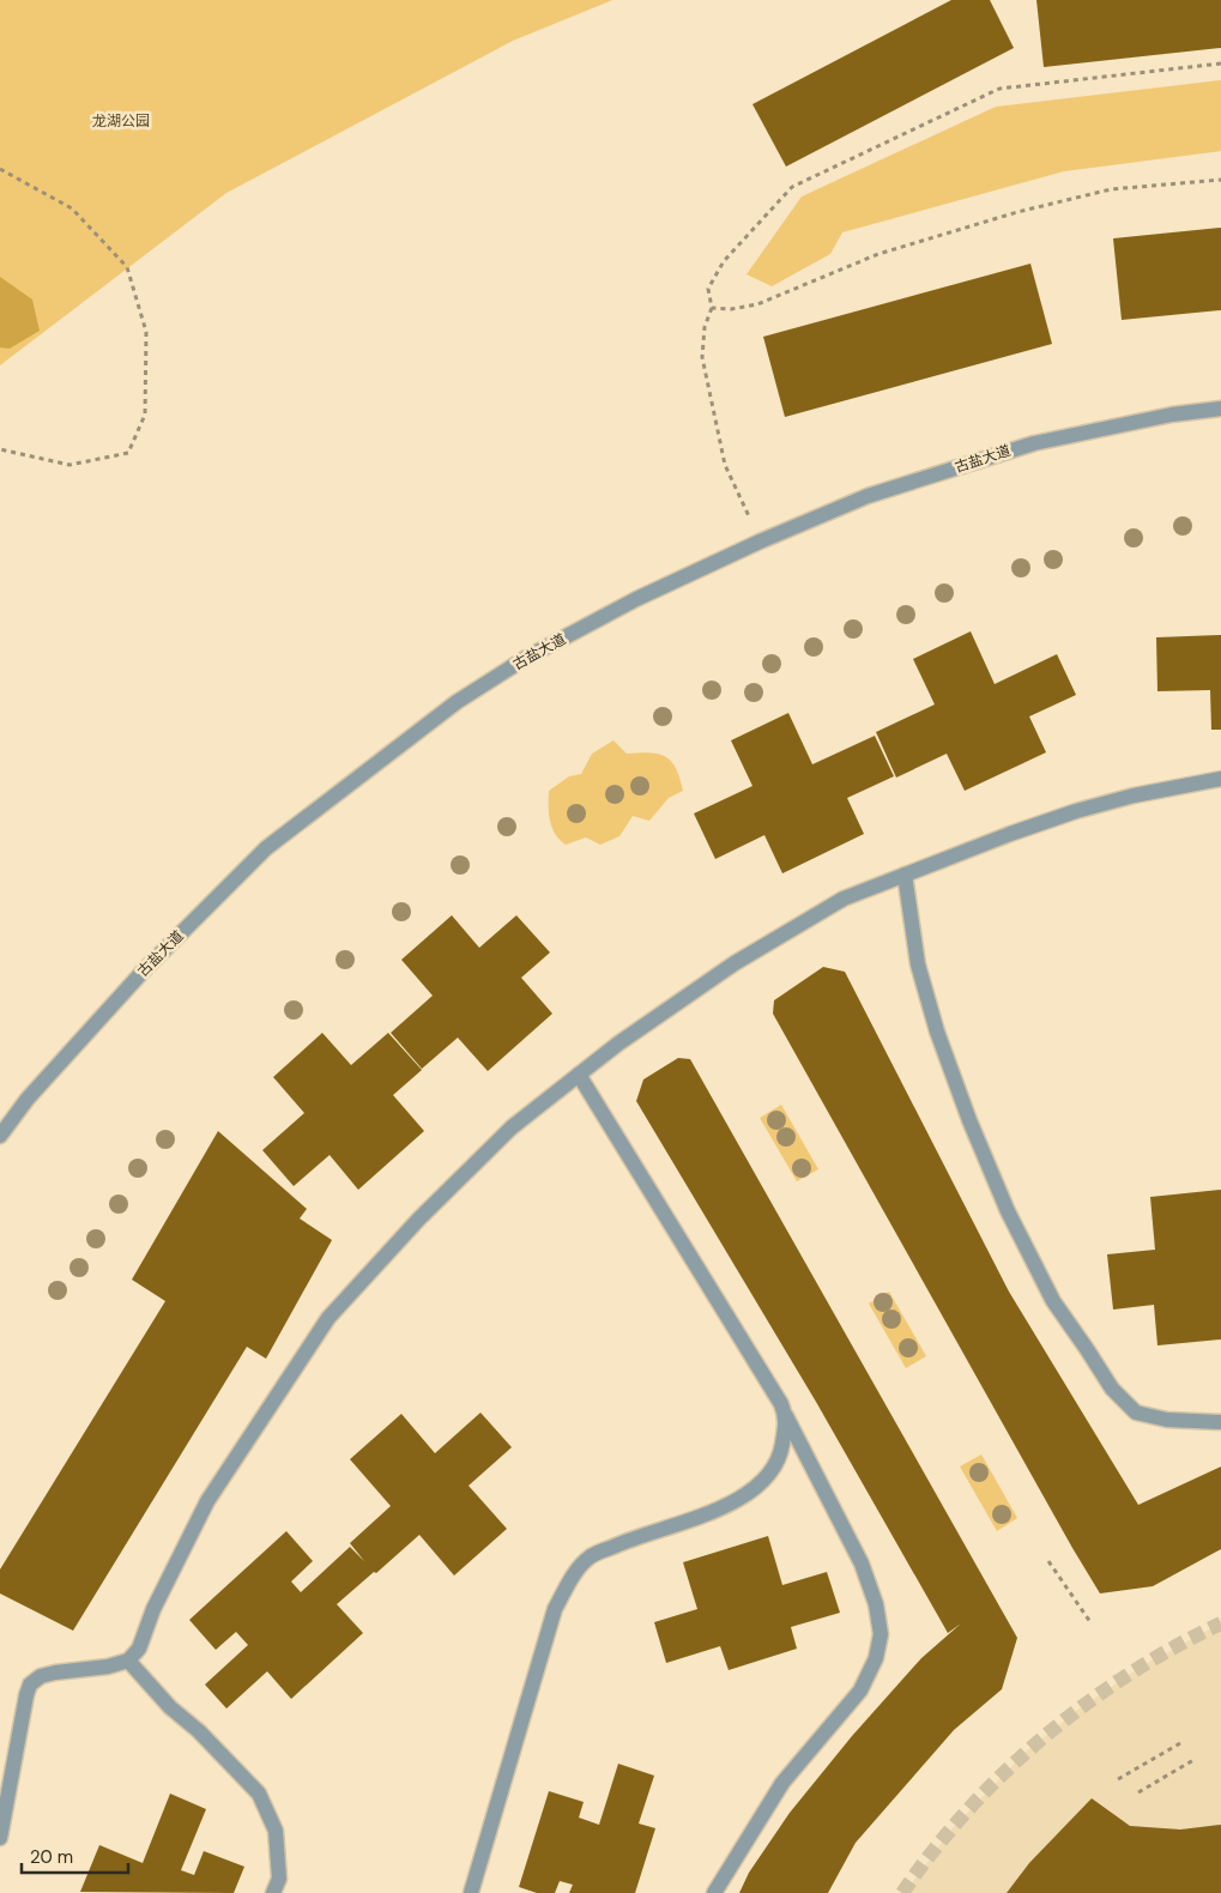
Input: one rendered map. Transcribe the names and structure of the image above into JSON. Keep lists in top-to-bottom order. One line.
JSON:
{"streets":{"street":["古盐大道"]},"parks":["龙湖公园"],"scale_bar":"20 m"}
